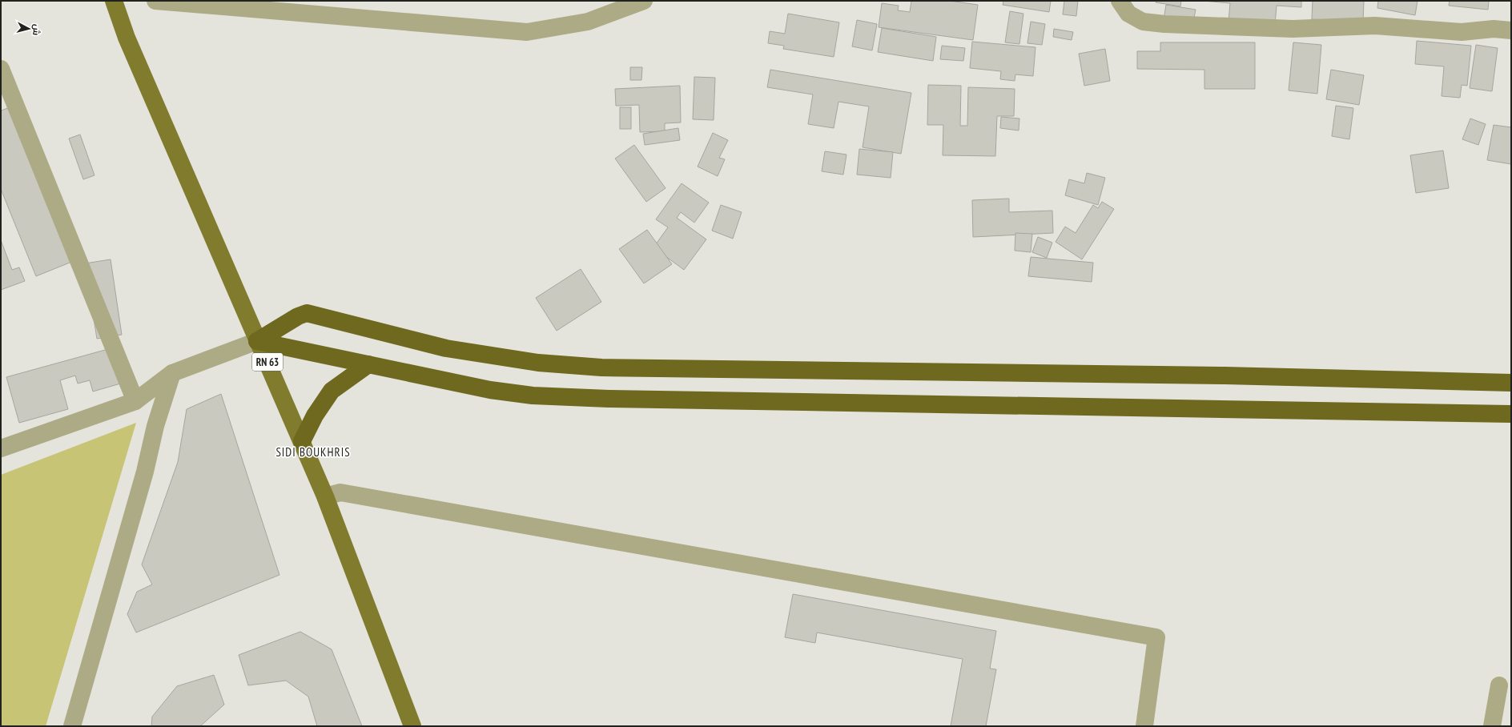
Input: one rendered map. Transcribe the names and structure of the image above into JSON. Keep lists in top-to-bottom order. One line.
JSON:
{"streets":{"main road":["RN 63"]},"districts":["SIDI BOUKHRIS"],"north":"right"}
